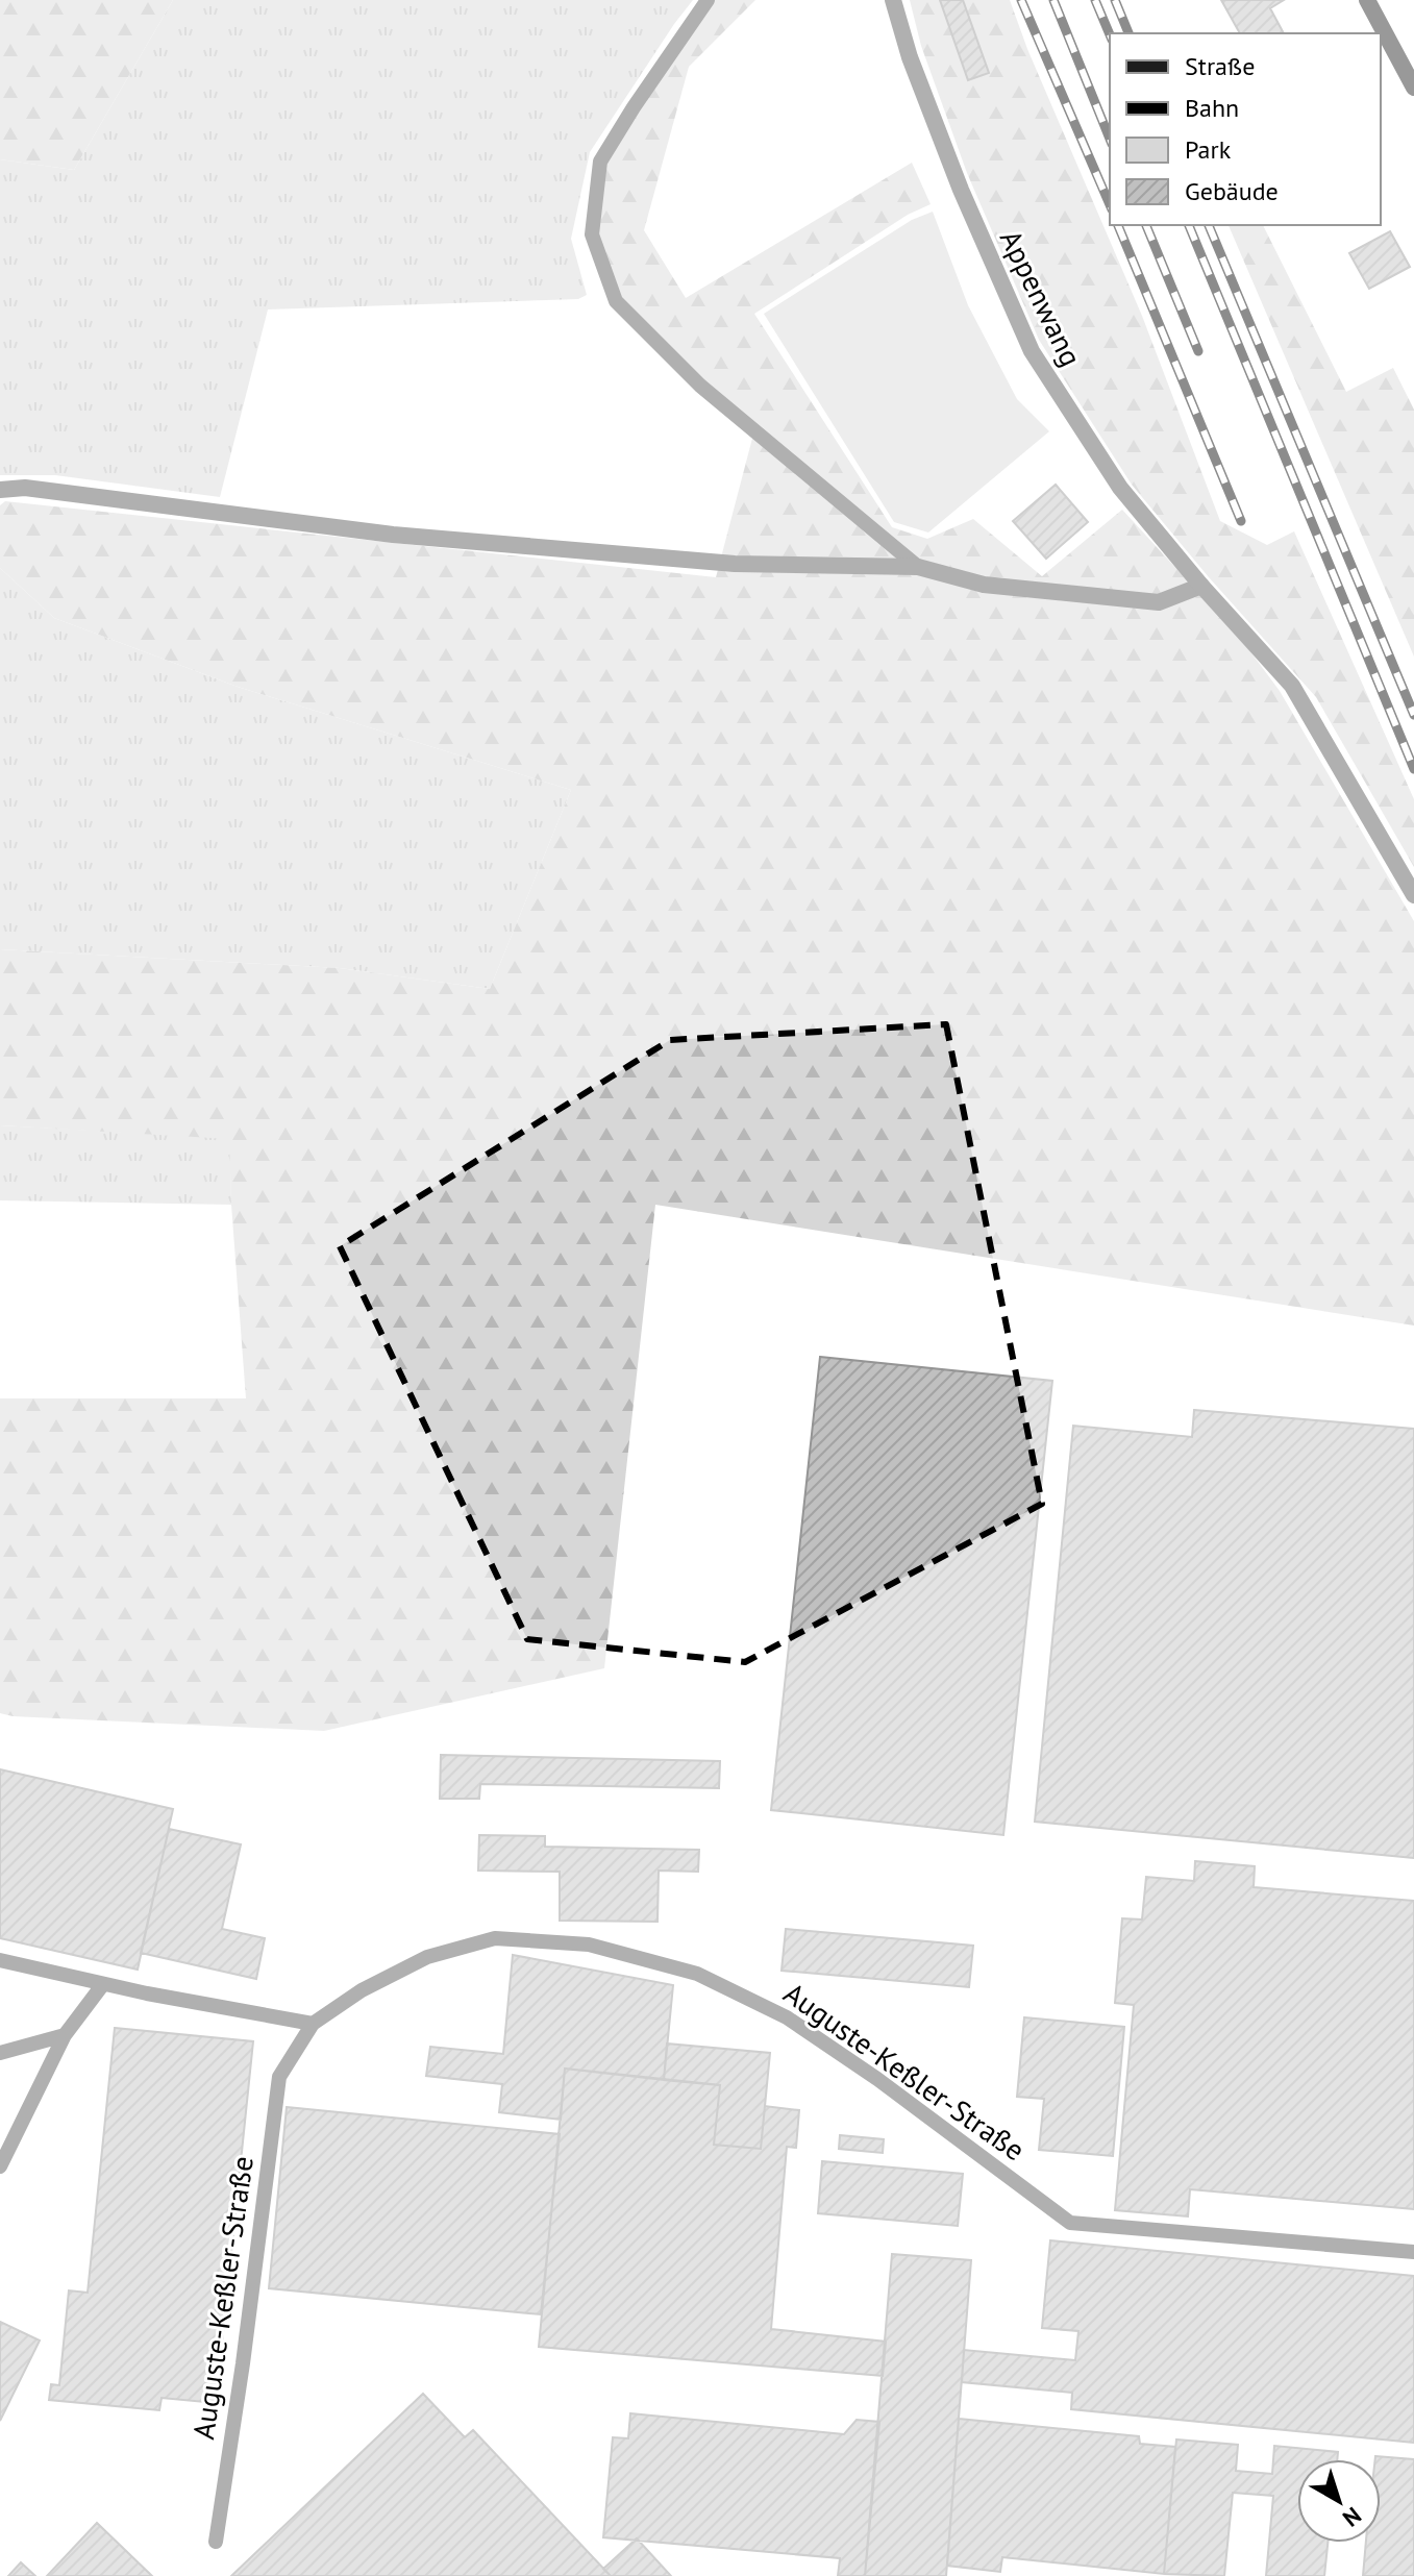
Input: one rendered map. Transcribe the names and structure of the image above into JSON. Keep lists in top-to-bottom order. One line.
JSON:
{"streets":{"street":["Appenwang"],"lane":["Auguste-Keßler-Straße"]},"legend":["Straße","Bahn","Park","Gebäude"],"north":"bottom right"}
